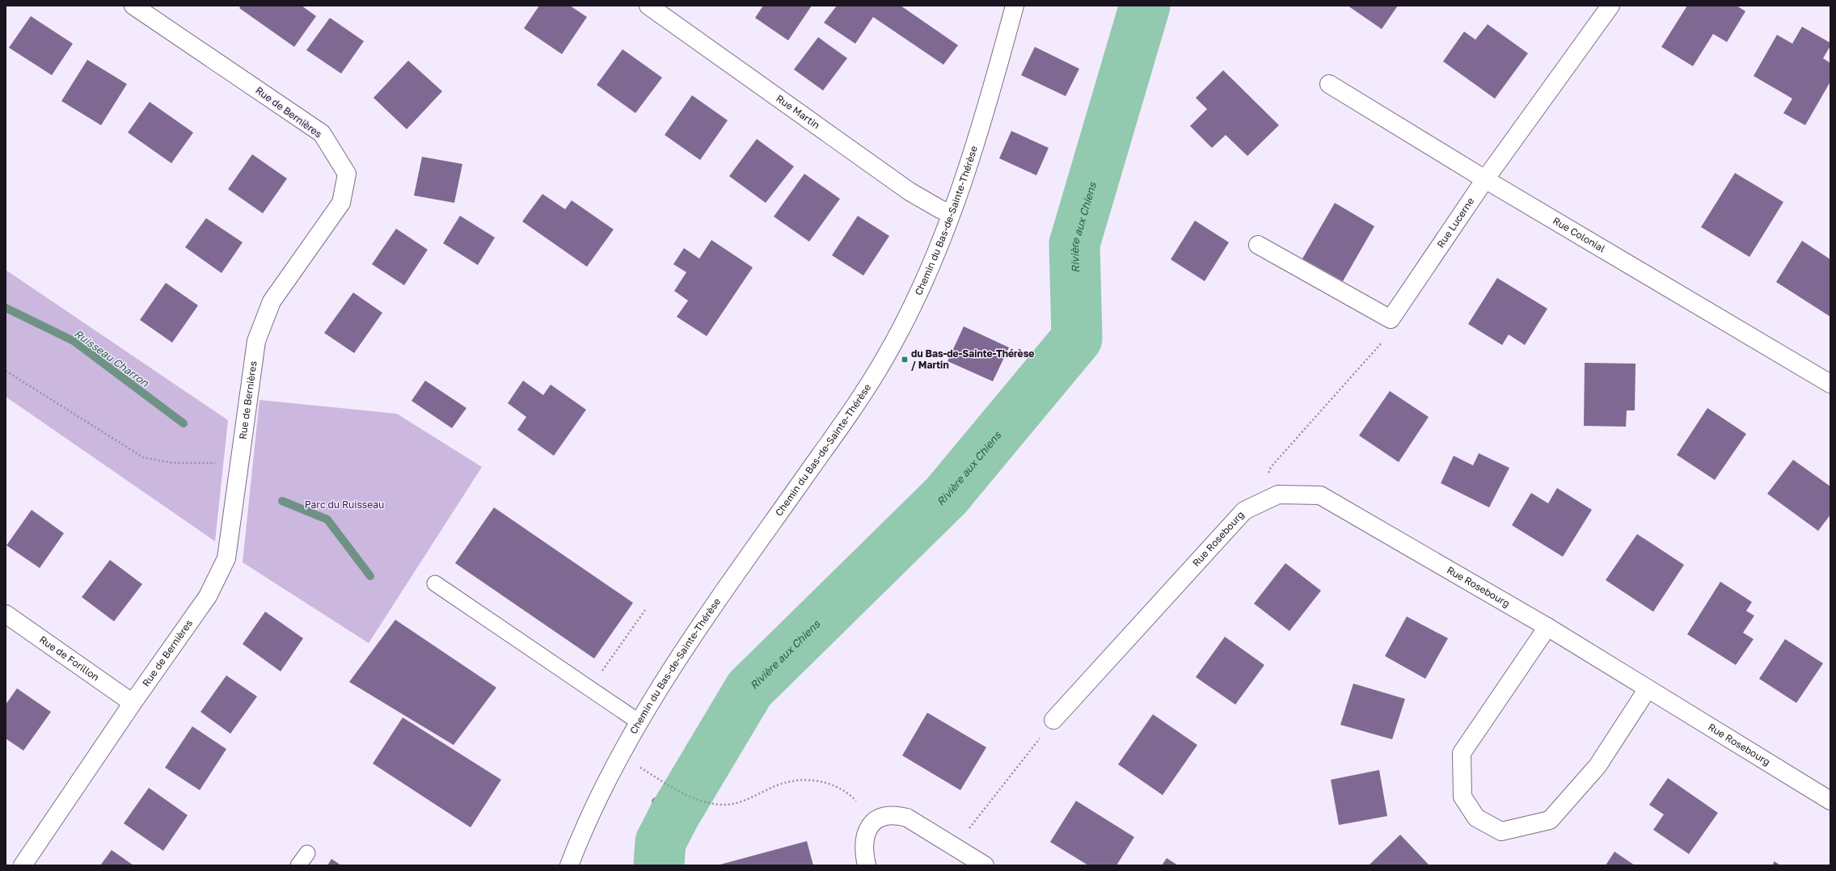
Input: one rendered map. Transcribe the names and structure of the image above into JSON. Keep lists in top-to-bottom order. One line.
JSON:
{"streets":{"street":["Rue de Bernières","Rue Martin","Chemin du Bas-de-Sainte-Thérèse","Rue Lucerne","Rue Colonial","Rue Rosebourg","Rue de Forillon"]},"crossings":[["Rue de Bernières","Rue de Forillon"],["Rue Martin","Chemin du Bas-de-Sainte-Thérèse"],["Rue Lucerne","Rue Colonial"]],"water":["Rivière aux Chiens","Ruisseau Charron"],"parks":["Parc du Ruisseau"],"places":{"transit":["du Bas-de-Sainte-Thérèse / Martin"]}}
